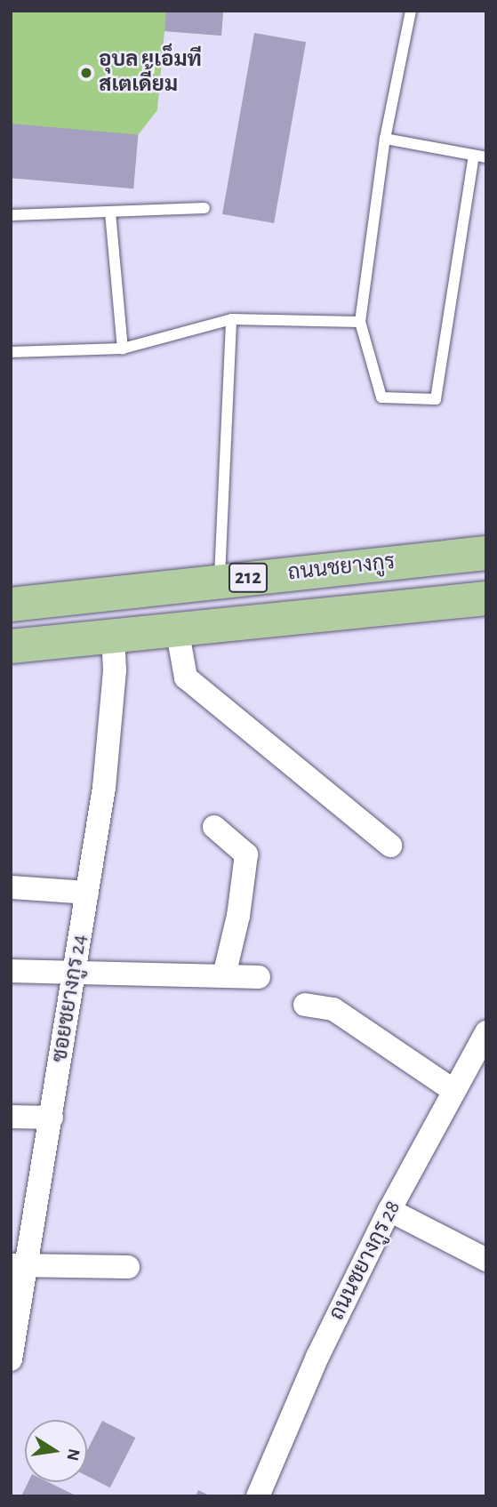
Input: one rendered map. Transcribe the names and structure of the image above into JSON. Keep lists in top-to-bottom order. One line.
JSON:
{"streets":{"main road":["ถนนชยางกูร","212"],"street":["ซอยชยางกูร 24","ถนนชยางกูร 28"]},"crossings":[["ถนนชยางกูร","ซอยชยางกูร 24"]],"places":["อุบล ยูเอ็มที สเตเดี้ยม"],"north":"right"}
